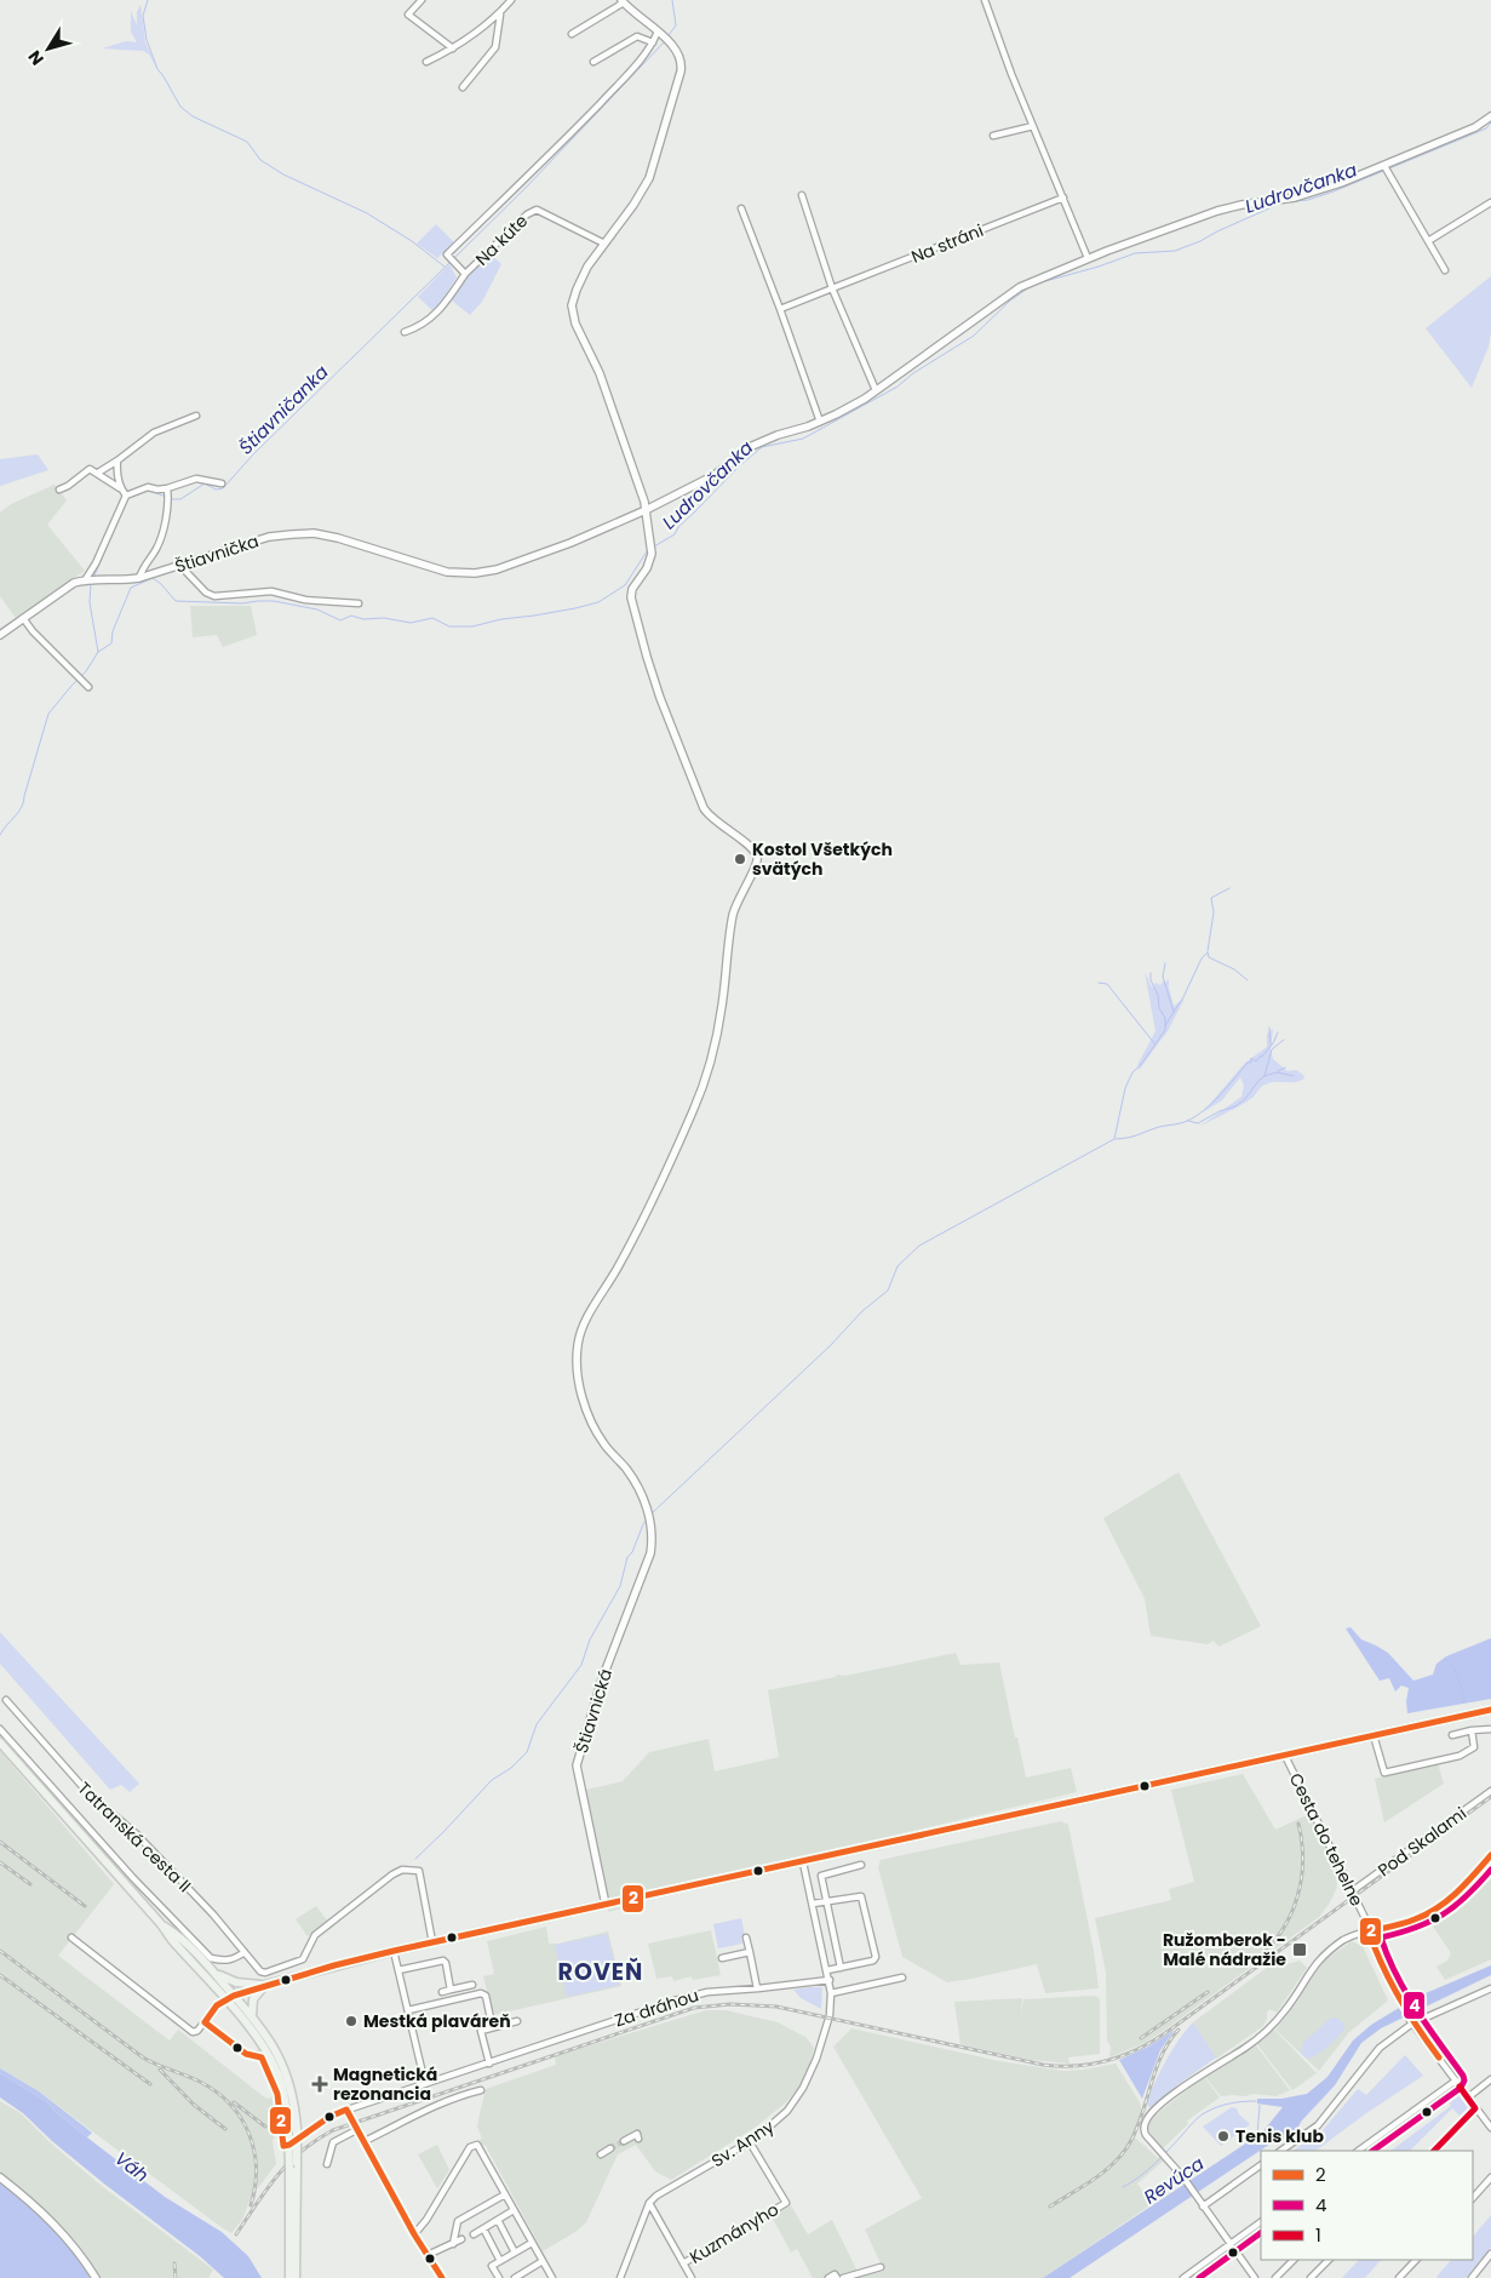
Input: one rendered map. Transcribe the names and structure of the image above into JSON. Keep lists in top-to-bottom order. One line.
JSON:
{"streets":{"street":["Na kúte","Na stráni","Štiavnička","Štiavnická","Tatranská cesta II","Cesta do tehelne","Pod Skalami","Za dráhou","Sv. Anny","Kuzmányho"]},"crossings":[["Štiavnička","Štiavnická"],["Cesta do tehelne","Pod Skalami"],["Za dráhou","Sv. Anny"],["Sv. Anny","Kuzmányho"]],"districts":["ROVEŇ"],"water":["Ludrovčanka","Štiavničanka","Váh","Revúca"],"places":{"other":["Kostol Všetkých svätých","Mestká plaváreň","Tenis klub"],"transit":["Ružomberok - Malé nádražie"],"health":["Magnetická rezonancia"]},"lines":["transit line 2","transit line 4","transit line 1"],"legend":["2","4","1"],"north":"bottom left"}
